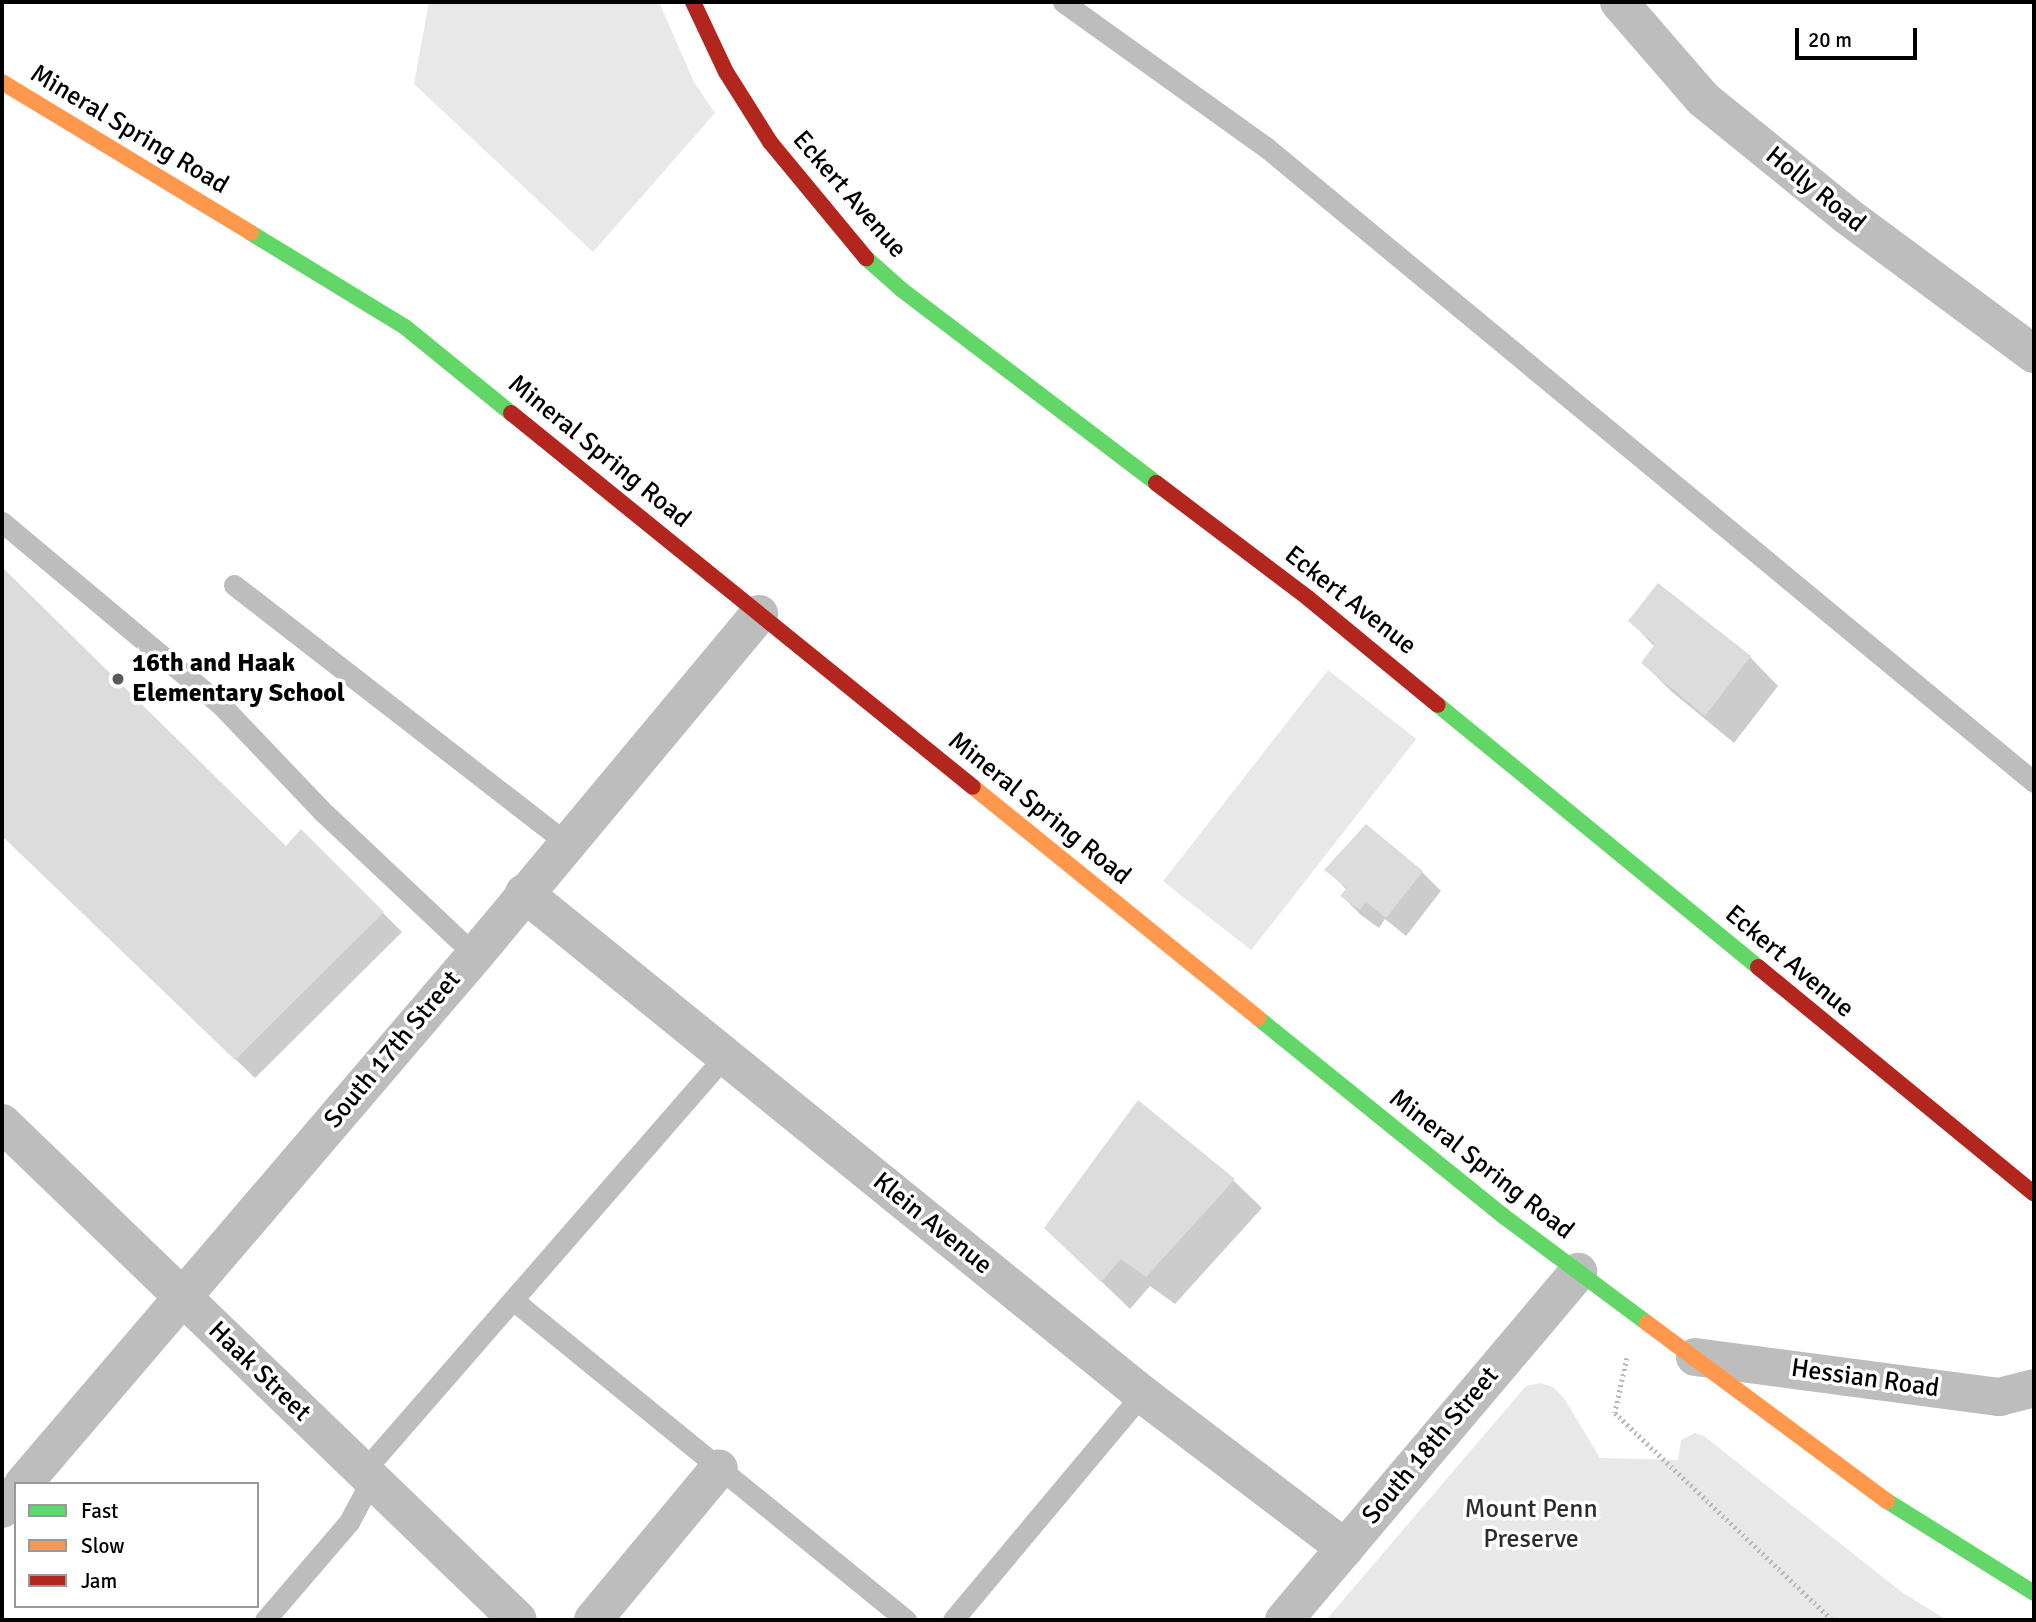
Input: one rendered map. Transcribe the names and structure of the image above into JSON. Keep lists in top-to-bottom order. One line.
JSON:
{"streets":{"main road":["Mineral Spring Road","Eckert Avenue"],"street":["Holly Road","South 17th Street","Klein Avenue","Haak Street","Hessian Road","South 18th Street"]},"crossings":[["Mineral Spring Road","South 17th Street"],["Mineral Spring Road","Hessian Road"],["Mineral Spring Road","South 18th Street"],["South 17th Street","Klein Avenue"],["South 17th Street","Haak Street"],["Klein Avenue","South 18th Street"]],"parks":["Mount Penn Preserve"],"places":["16th and Haak Elementary School"],"legend":["Fast","Slow","Jam"],"scale_bar":"20 m"}
